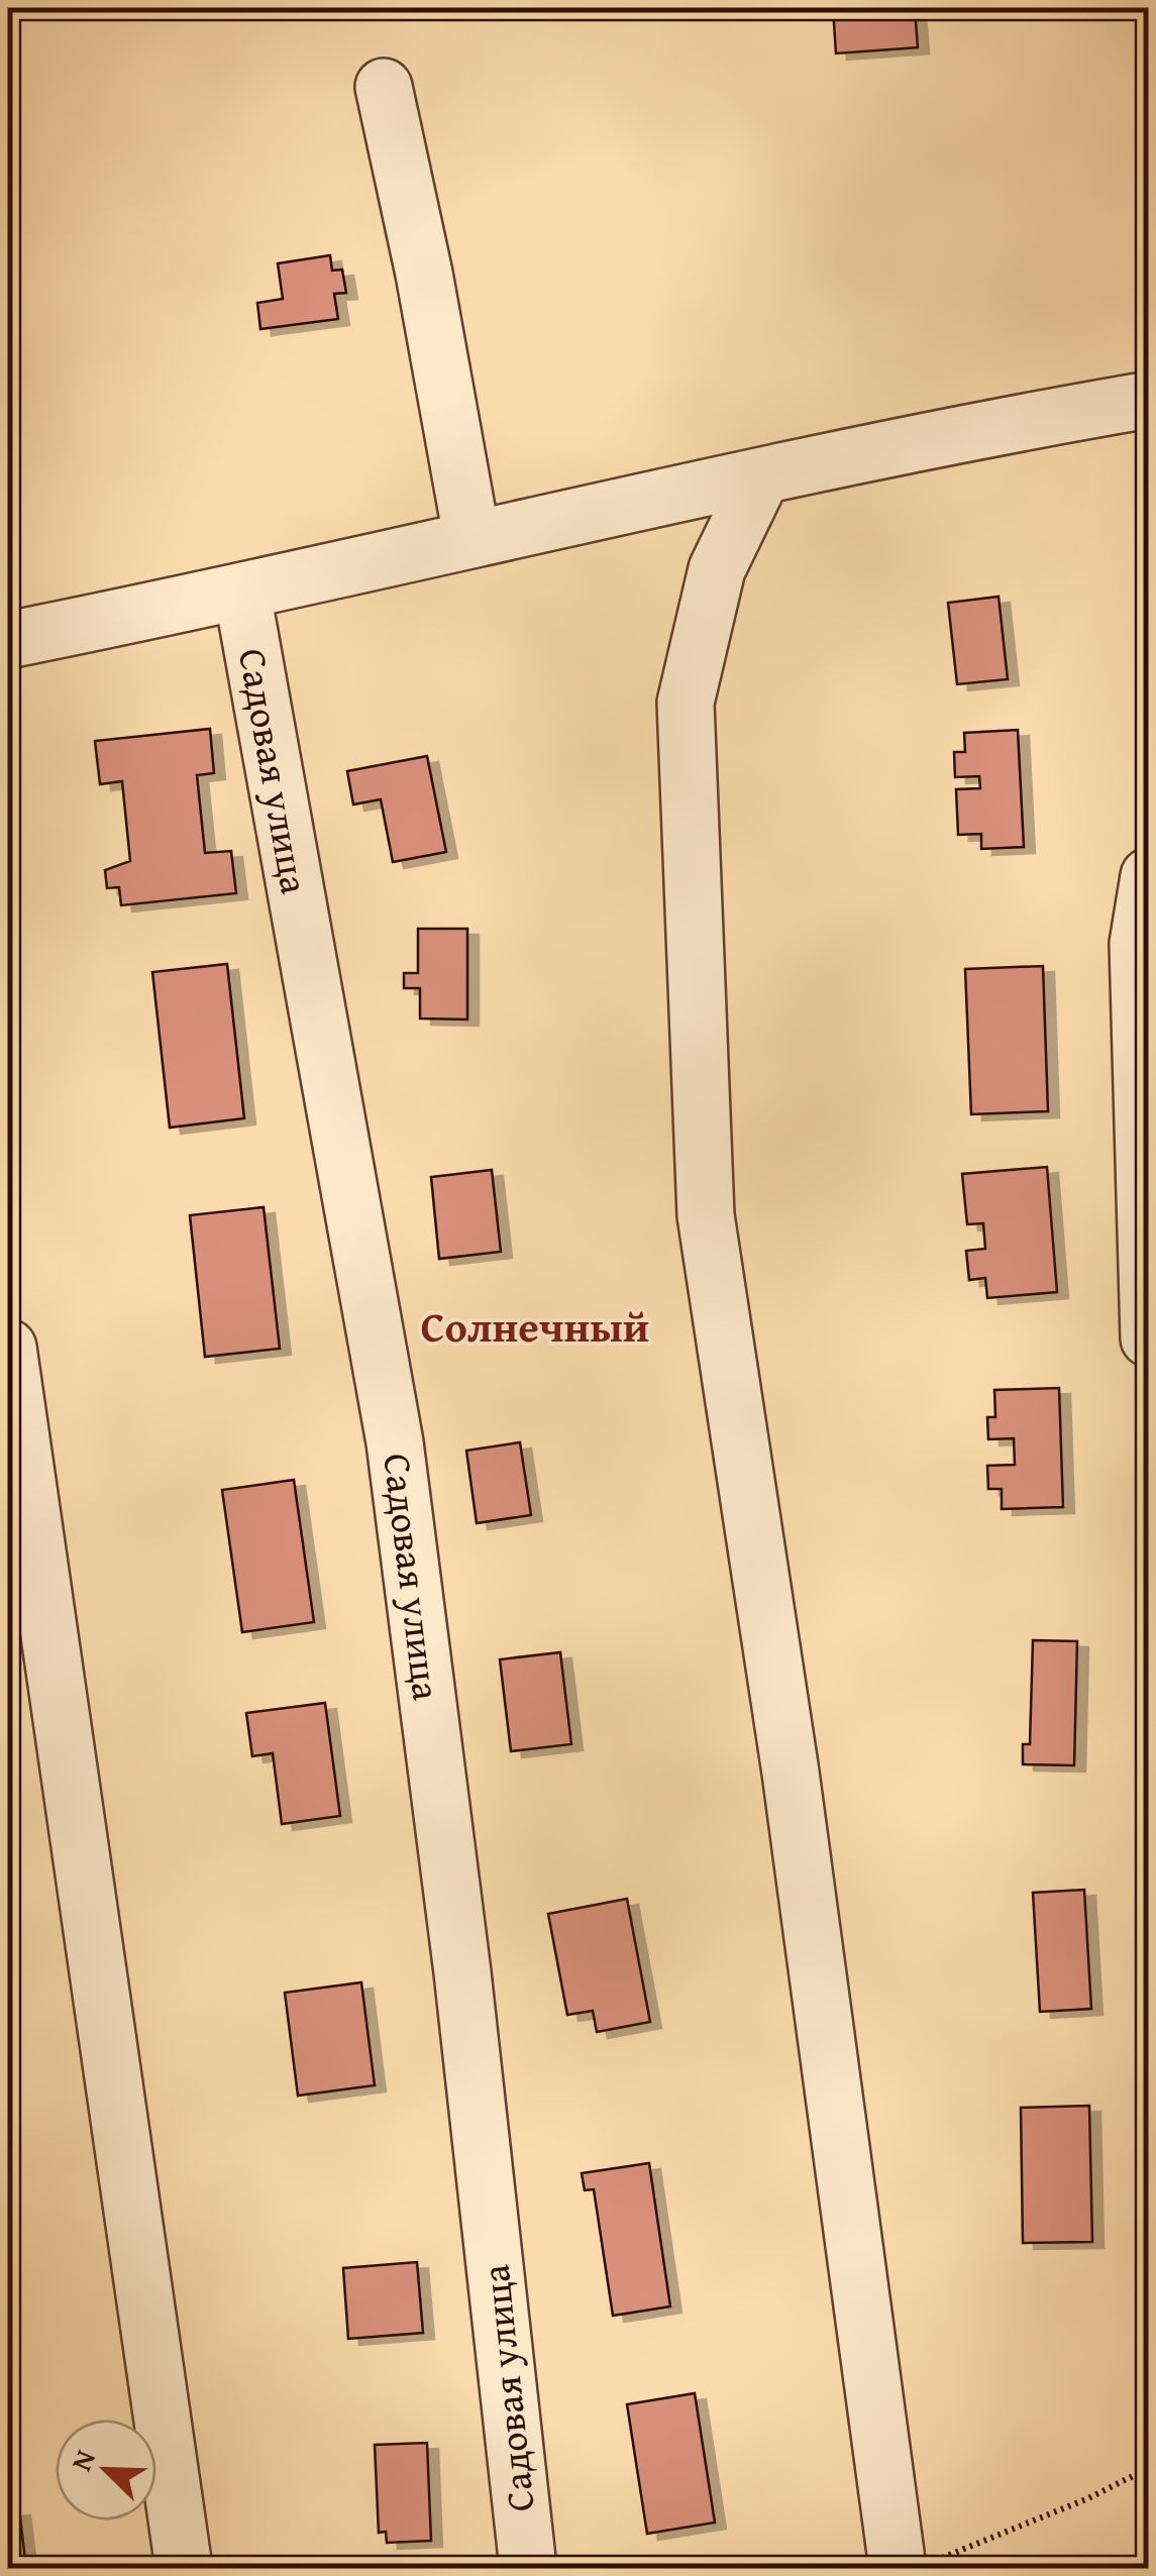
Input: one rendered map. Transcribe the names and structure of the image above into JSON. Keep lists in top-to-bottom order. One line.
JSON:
{"streets":{"street":["Садовая улица"]},"districts":["Солнечный"],"north":"top left"}
